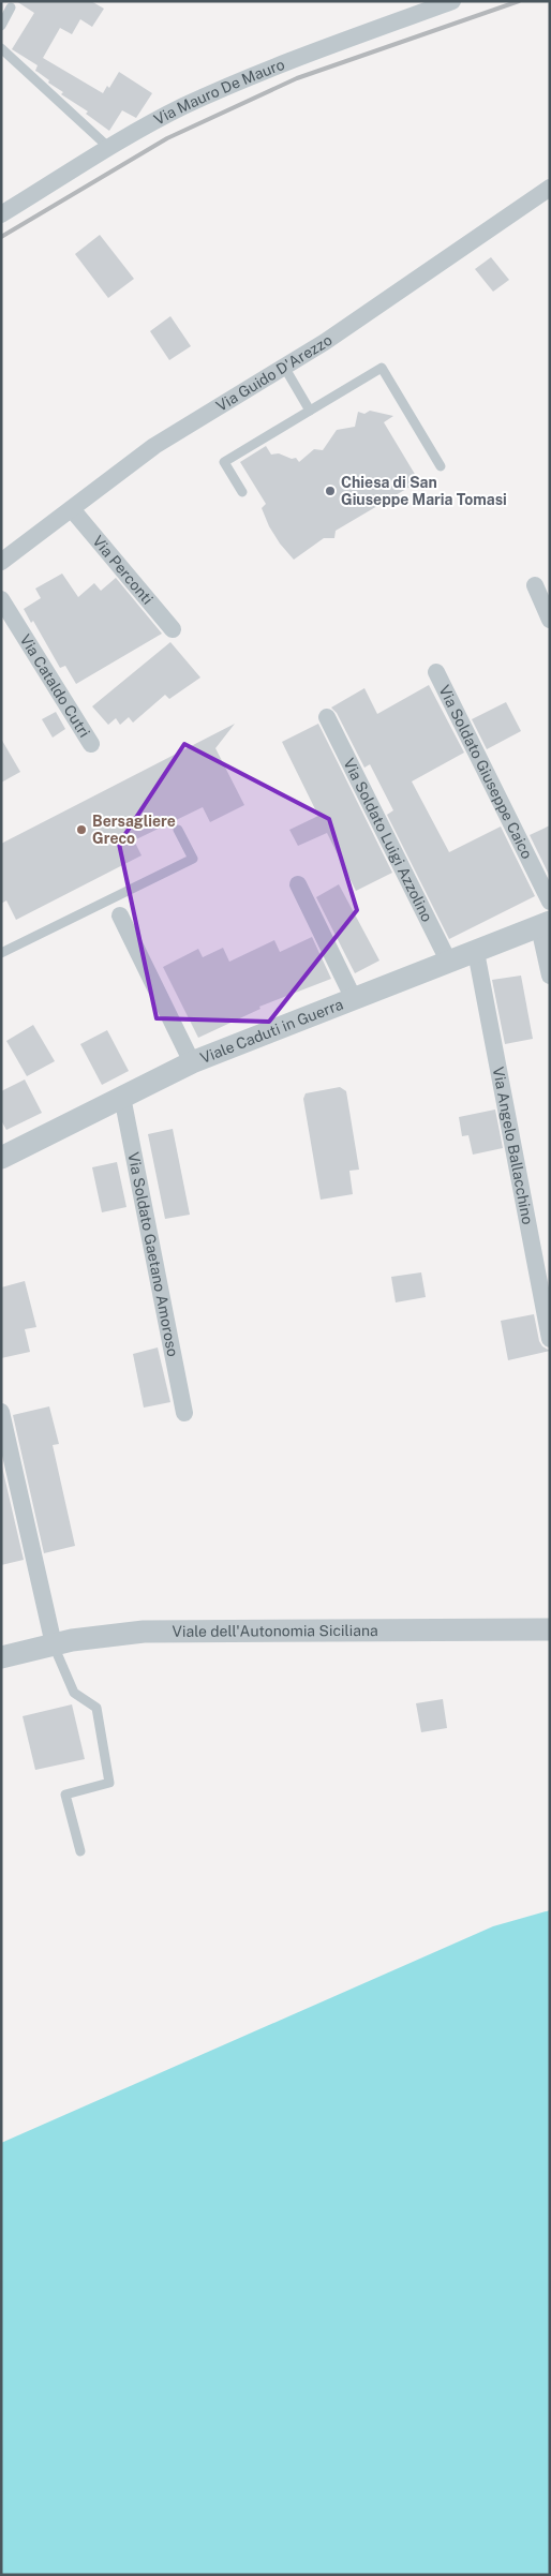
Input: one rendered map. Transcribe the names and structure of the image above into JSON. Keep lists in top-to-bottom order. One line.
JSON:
{"streets":{"street":["Via Mauro De Mauro","Via Guido D'Arezzo","Via Perconti","Via Cataldo Cutri","Via Soldato Giuseppe Caico","Via Soldato Luigi Azzolino","Viale Caduti in Guerra","Via Angelo Ballacchino","Via Soldato Gaetano Amoroso","Viale dell'Autonomia Siciliana"]},"crossings":[["Via Guido D'Arezzo","Via Perconti"],["Via Soldato Luigi Azzolino","Viale Caduti in Guerra"],["Viale Caduti in Guerra","Via Angelo Ballacchino"],["Viale Caduti in Guerra","Via Soldato Gaetano Amoroso"]],"places":["Chiesa di San Giuseppe Maria Tomasi","Bersagliere Greco"]}
